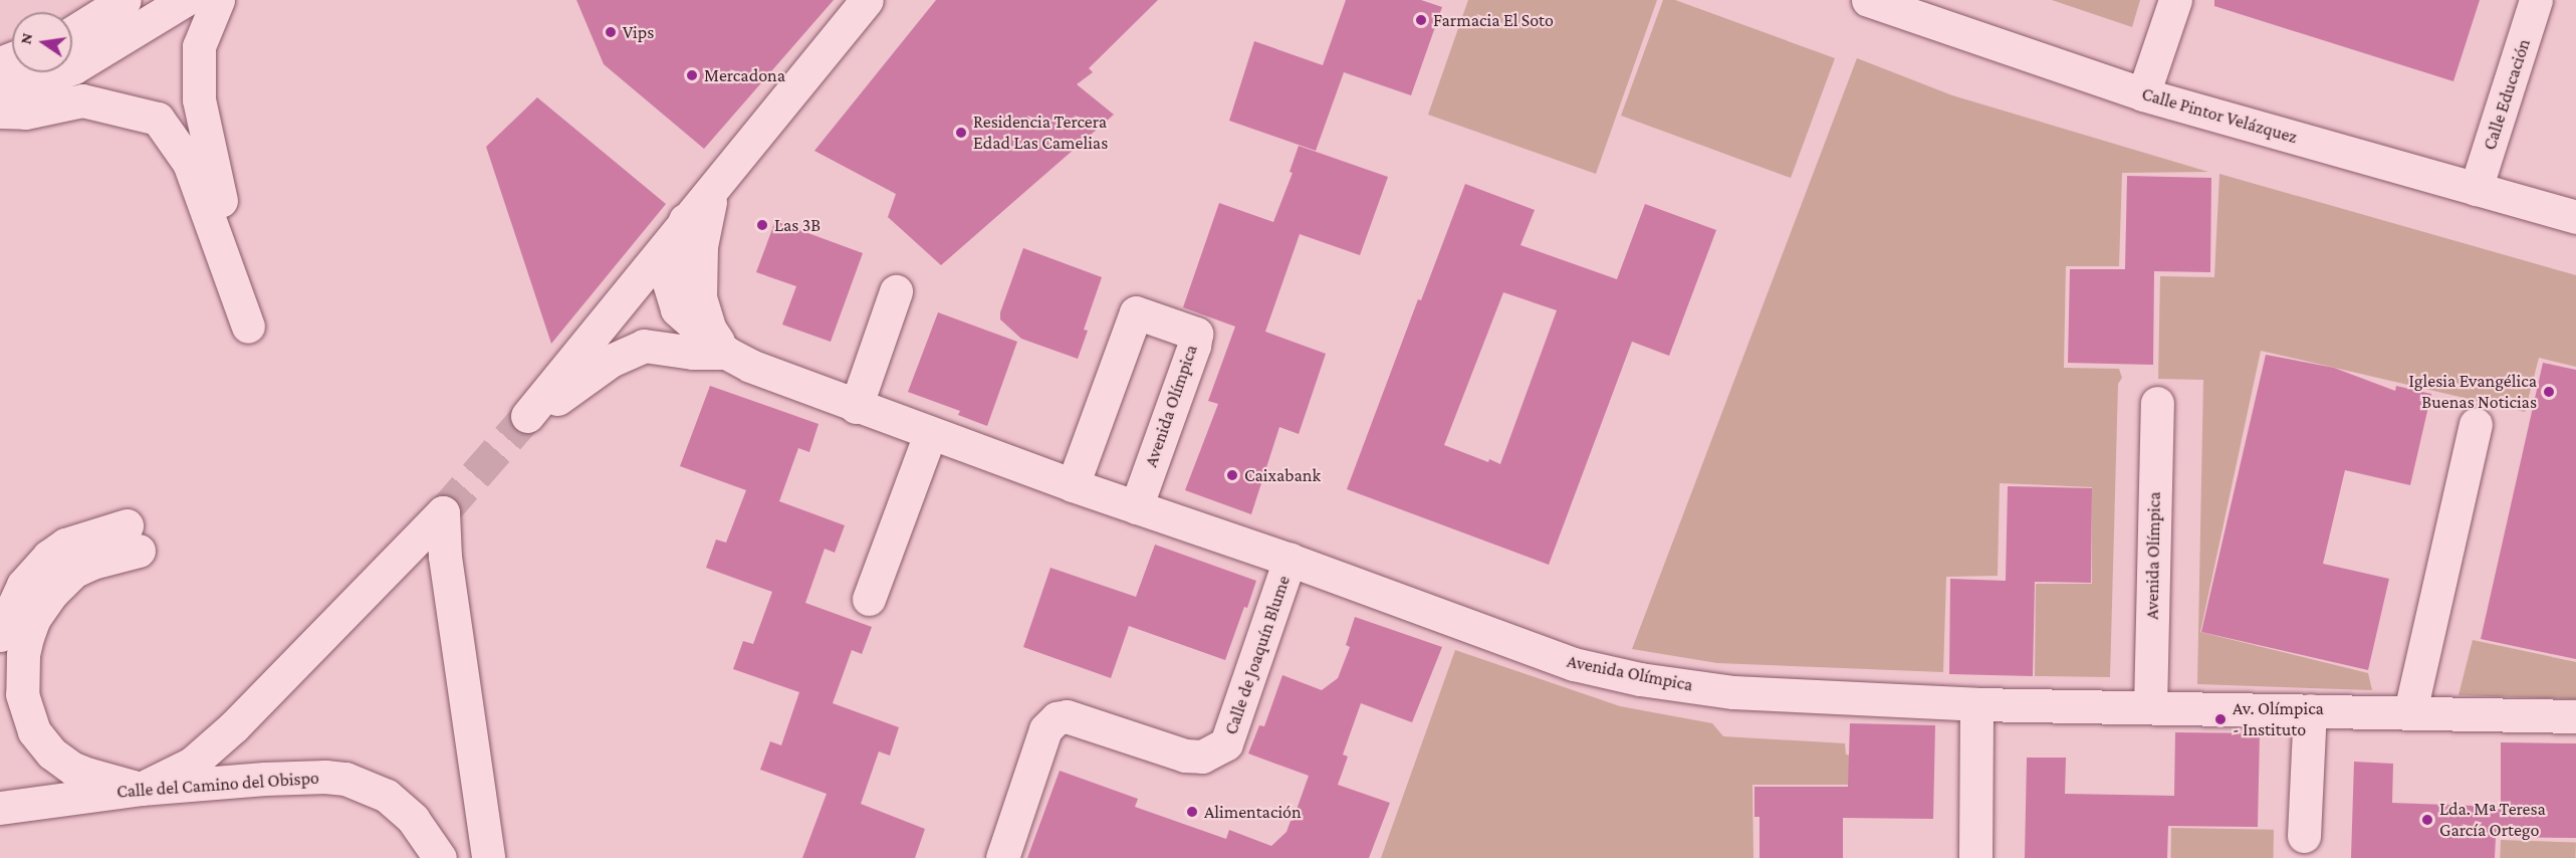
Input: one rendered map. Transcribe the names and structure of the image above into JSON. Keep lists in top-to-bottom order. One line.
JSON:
{"streets":{"street":["Calle Educación","Calle Pintor Velázquez","Avenida Olímpica","Calle de Joaquín Blume","Calle del Camino del Obispo"]},"crossings":[["Calle Educación","Calle Pintor Velázquez"],["Avenida Olímpica","Calle de Joaquín Blume"]],"places":["Farmacia El Soto","Vips","Mercadona","Residencia Tercera Edad Las Camelias","Las 3B","Iglesia Evangélica Buenas Noticias","Caixabank","Av. Olímpica - Instituto","Alimentación","Lda. Mª Teresa García Ortego"],"north":"left"}
